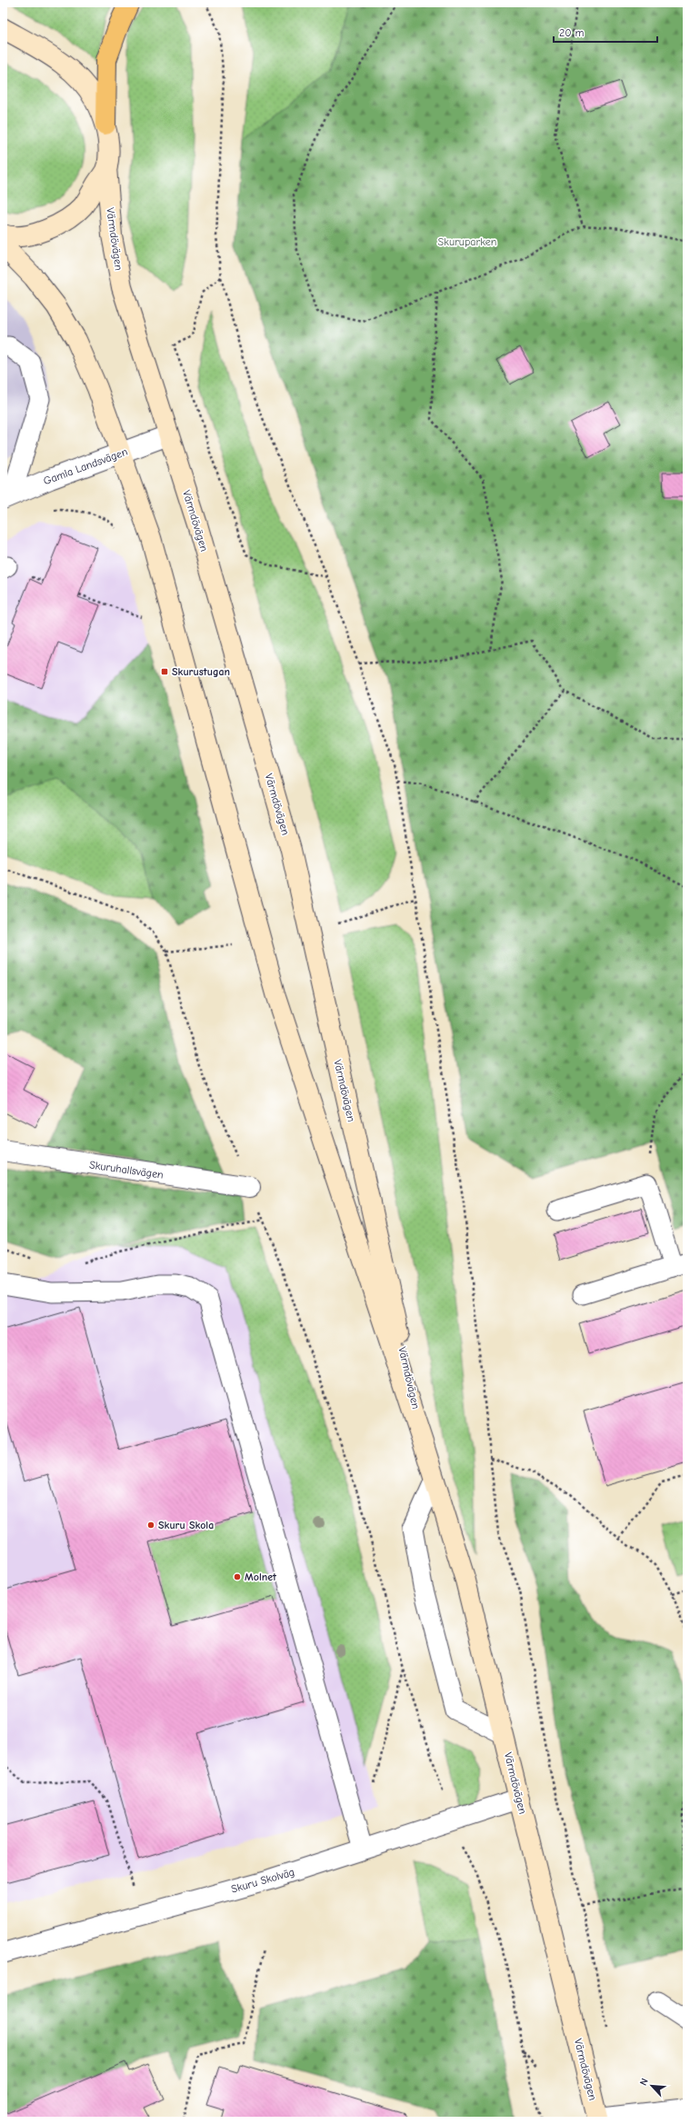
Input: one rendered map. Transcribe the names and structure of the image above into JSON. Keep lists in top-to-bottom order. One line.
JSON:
{"streets":{"main road":["Värmdövägen"],"street":["Gamla Landsvägen","Skuruhallsvägen","Skuru Skolväg"]},"crossings":[["Värmdövägen","Gamla Landsvägen"],["Värmdövägen","Skuru Skolväg"]],"parks":["Skuruparken"],"places":{"transit":["Skurustugan"],"other":["Skuru Skola","Molnet"]},"scale_bar":"20 m","north":"top left"}
